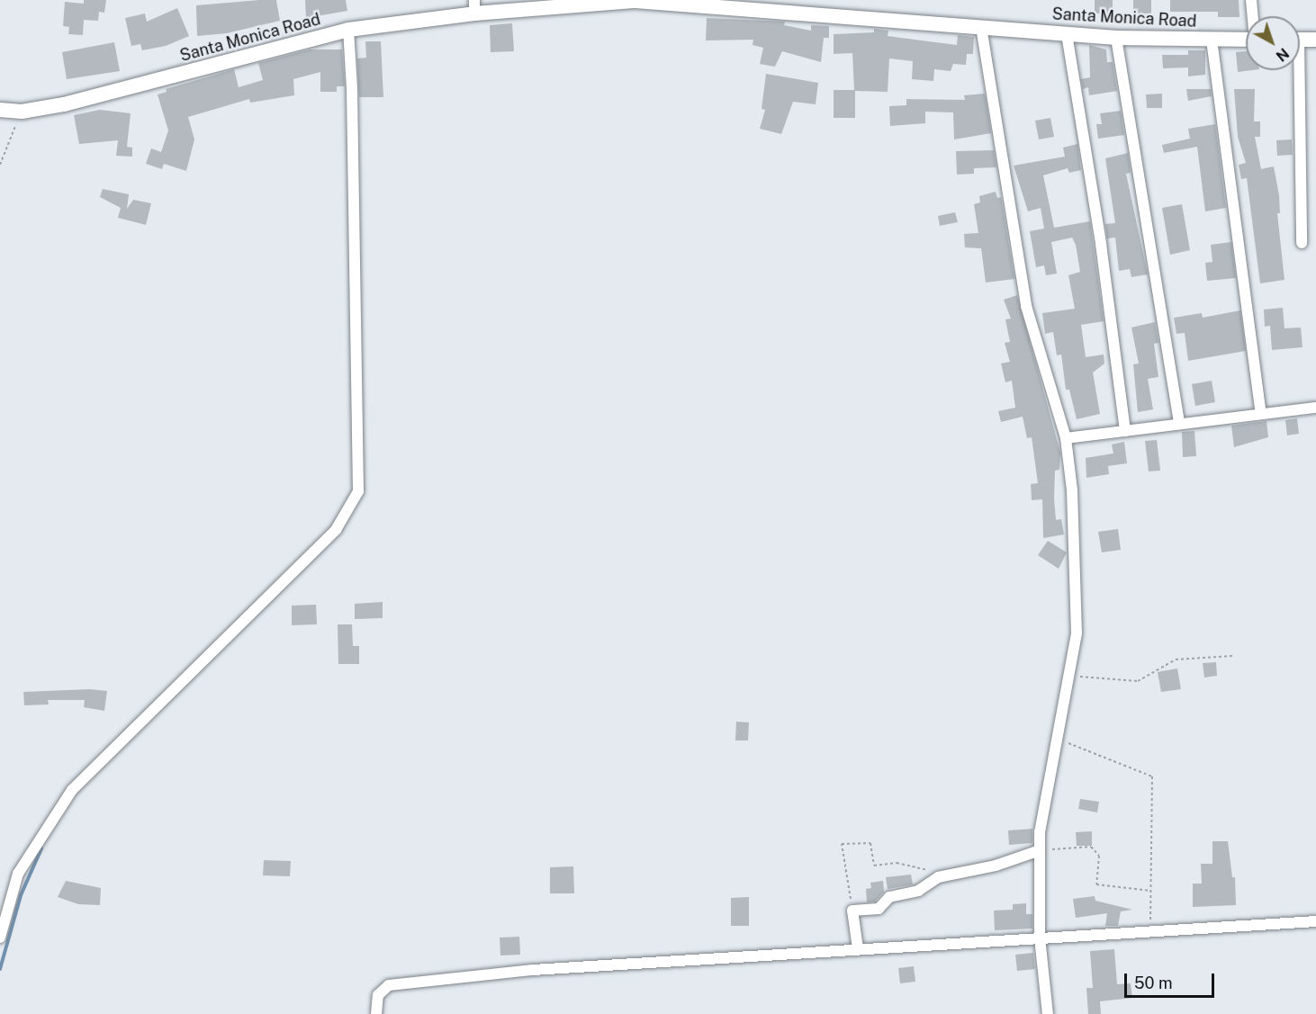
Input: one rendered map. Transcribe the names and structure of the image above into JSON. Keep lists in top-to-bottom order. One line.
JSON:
{"streets":{"street":["Santa Monica Road"]},"scale_bar":"50 m","north":"bottom right"}
